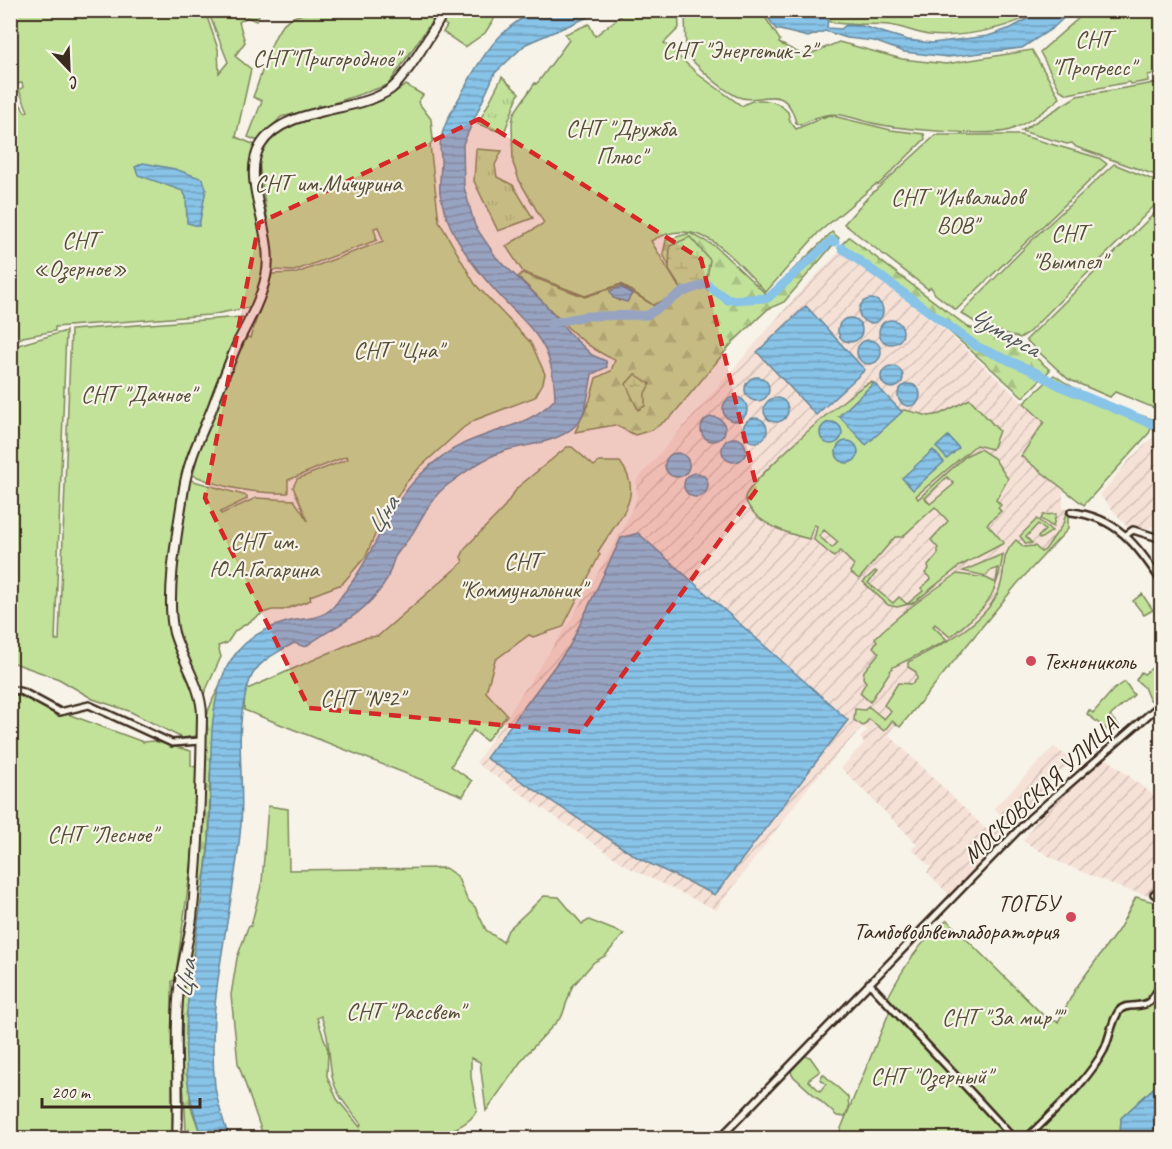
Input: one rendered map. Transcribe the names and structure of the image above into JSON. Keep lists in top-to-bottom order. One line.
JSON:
{"streets":{"street":["МОСКОВСКАЯ УЛИЦА"]},"water":["Чумарса","Цна"],"parks":["СНТ \"Прогресс\"","СНТ \"Энергетик-2\"","СНТ\"Пригородное\"","СНТ \"Дружба Плюс\"","СНТ им.Мичурина","СНТ \"Инвалидов ВОВ\"","СНТ \"Вымпел\"","СНТ «Озерное»","СНТ \"Цна\"","СНТ \"Дачное\"","СНТ им. Ю.А.Гагарина","СНТ \"Коммунальник\"","СНТ \"№2\"","СНТ \"Лесное\"","СНТ \"Рассвет\"","СНТ \"За мир\"\"","СНТ \"Озерный\""],"places":["Технониколь","ТОГБУ Тамбовоблветлаборатория"],"scale_bar":"200 m","north":"bottom right"}
